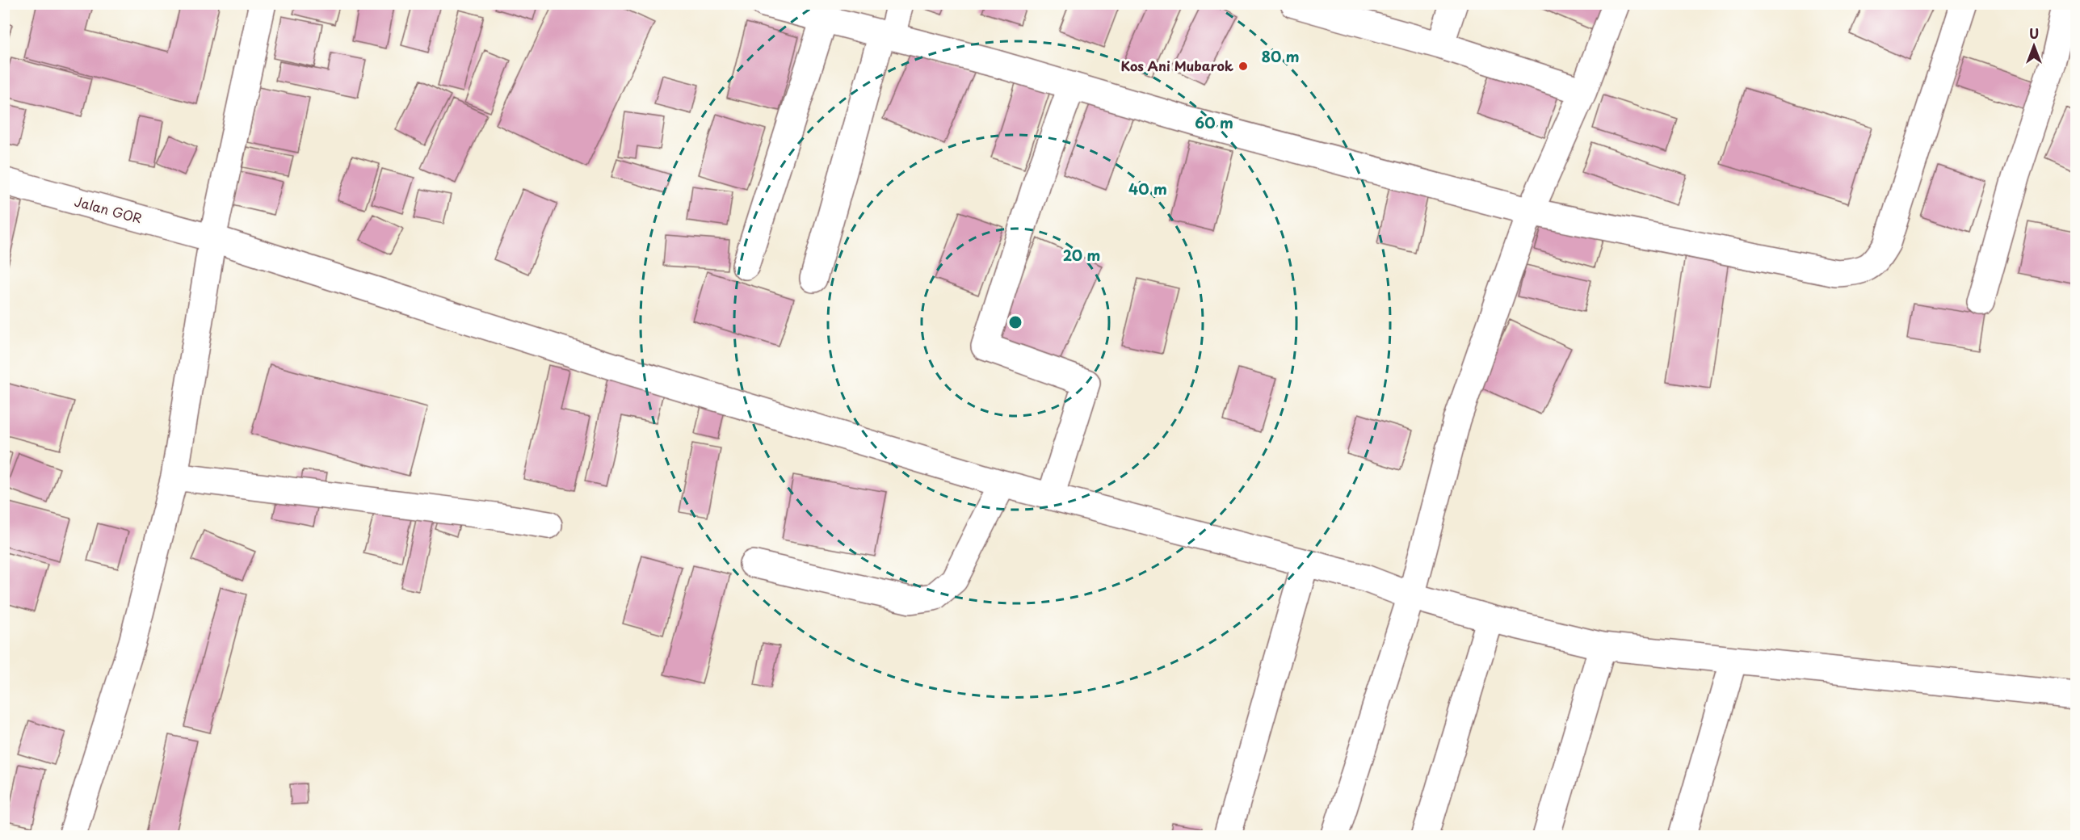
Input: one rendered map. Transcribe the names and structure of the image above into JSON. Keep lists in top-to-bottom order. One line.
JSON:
{"streets":{"street":["Jalan GOR"]},"places":["Kos Ani Mubarok"],"north":"top","rings":["80 m","60 m","40 m","20 m"]}
